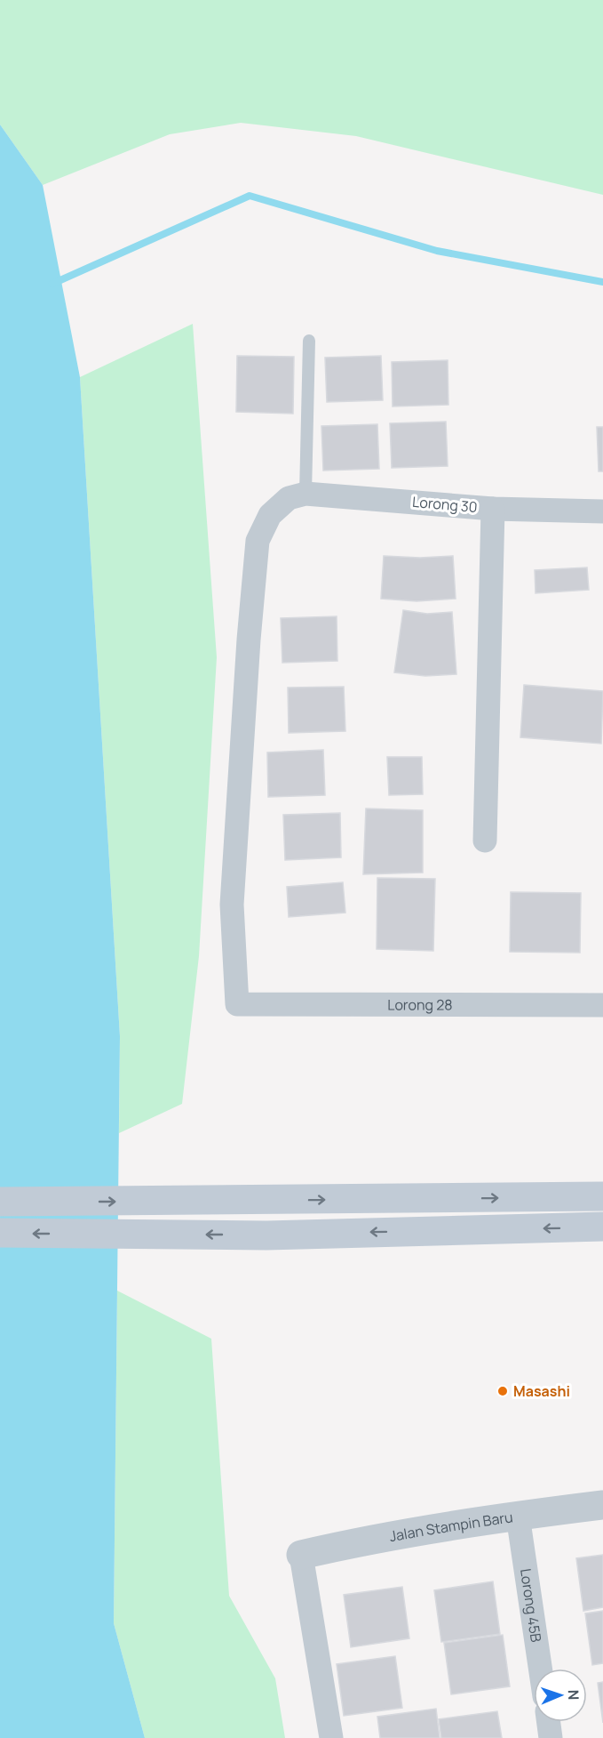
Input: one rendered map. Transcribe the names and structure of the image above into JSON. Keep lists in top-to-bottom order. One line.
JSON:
{"streets":{"street":["Lorong 30","Lorong 28","Jalan Stampin Baru","Lorong 45B"]},"crossings":[["Lorong 30","Lorong 28"],["Jalan Stampin Baru","Lorong 45B"]],"places":["Masashi"],"north":"right"}
